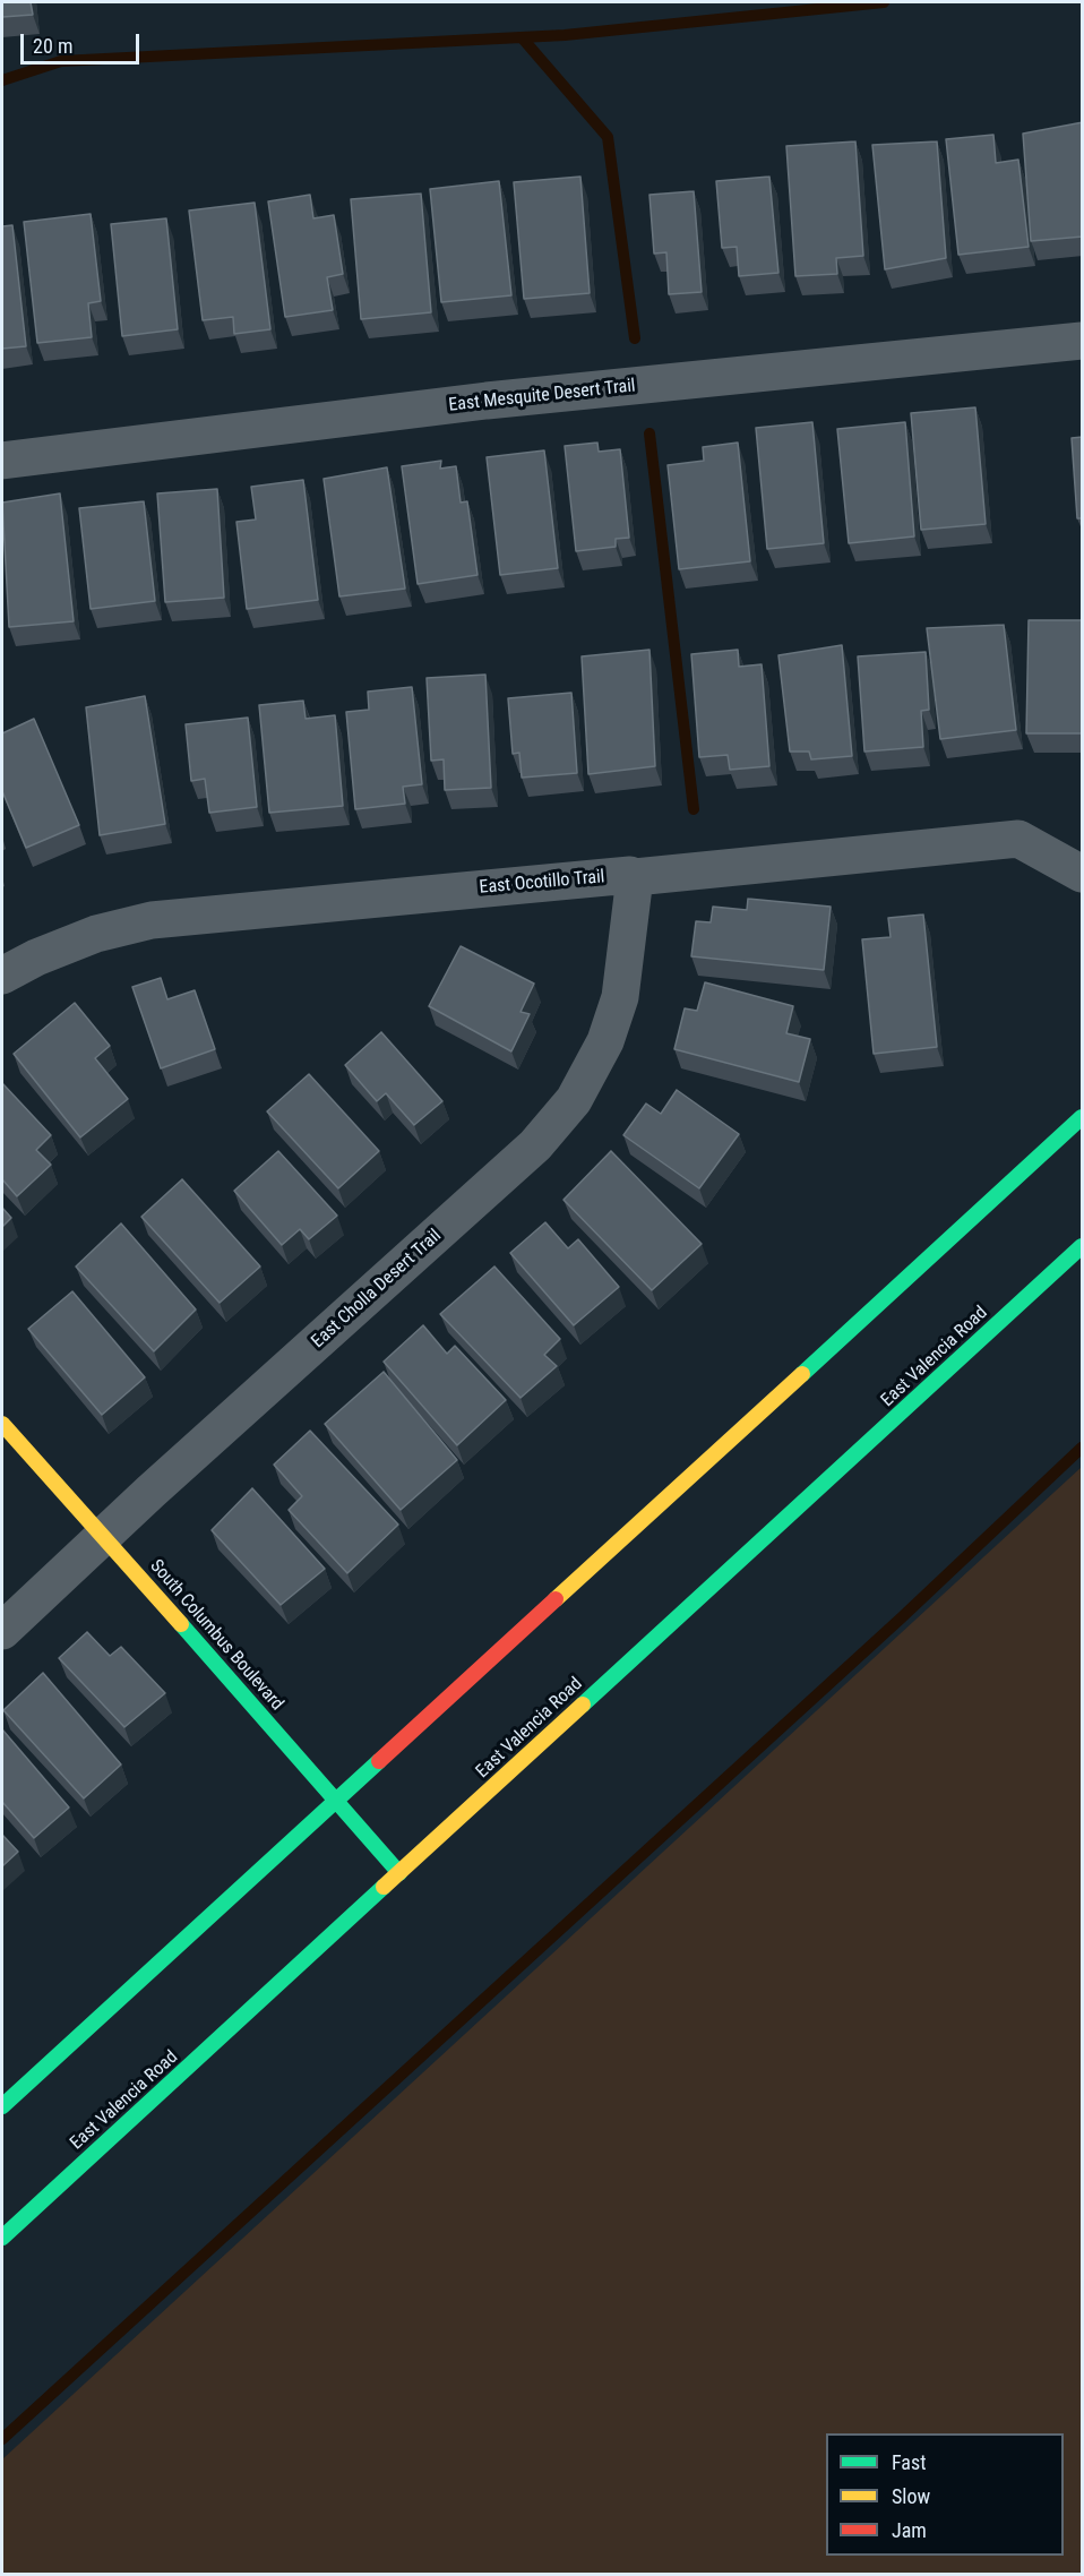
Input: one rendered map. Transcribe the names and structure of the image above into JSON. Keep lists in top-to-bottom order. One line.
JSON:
{"streets":{"main road":["East Valencia Road","South Columbus Boulevard"],"street":["East Mesquite Desert Trail","East Ocotillo Trail","East Cholla Desert Trail"]},"crossings":[["East Ocotillo Trail","East Cholla Desert Trail"],["East Cholla Desert Trail","South Columbus Boulevard"],["East Valencia Road","South Columbus Boulevard"]],"legend":["Fast","Slow","Jam"],"scale_bar":"20 m"}
